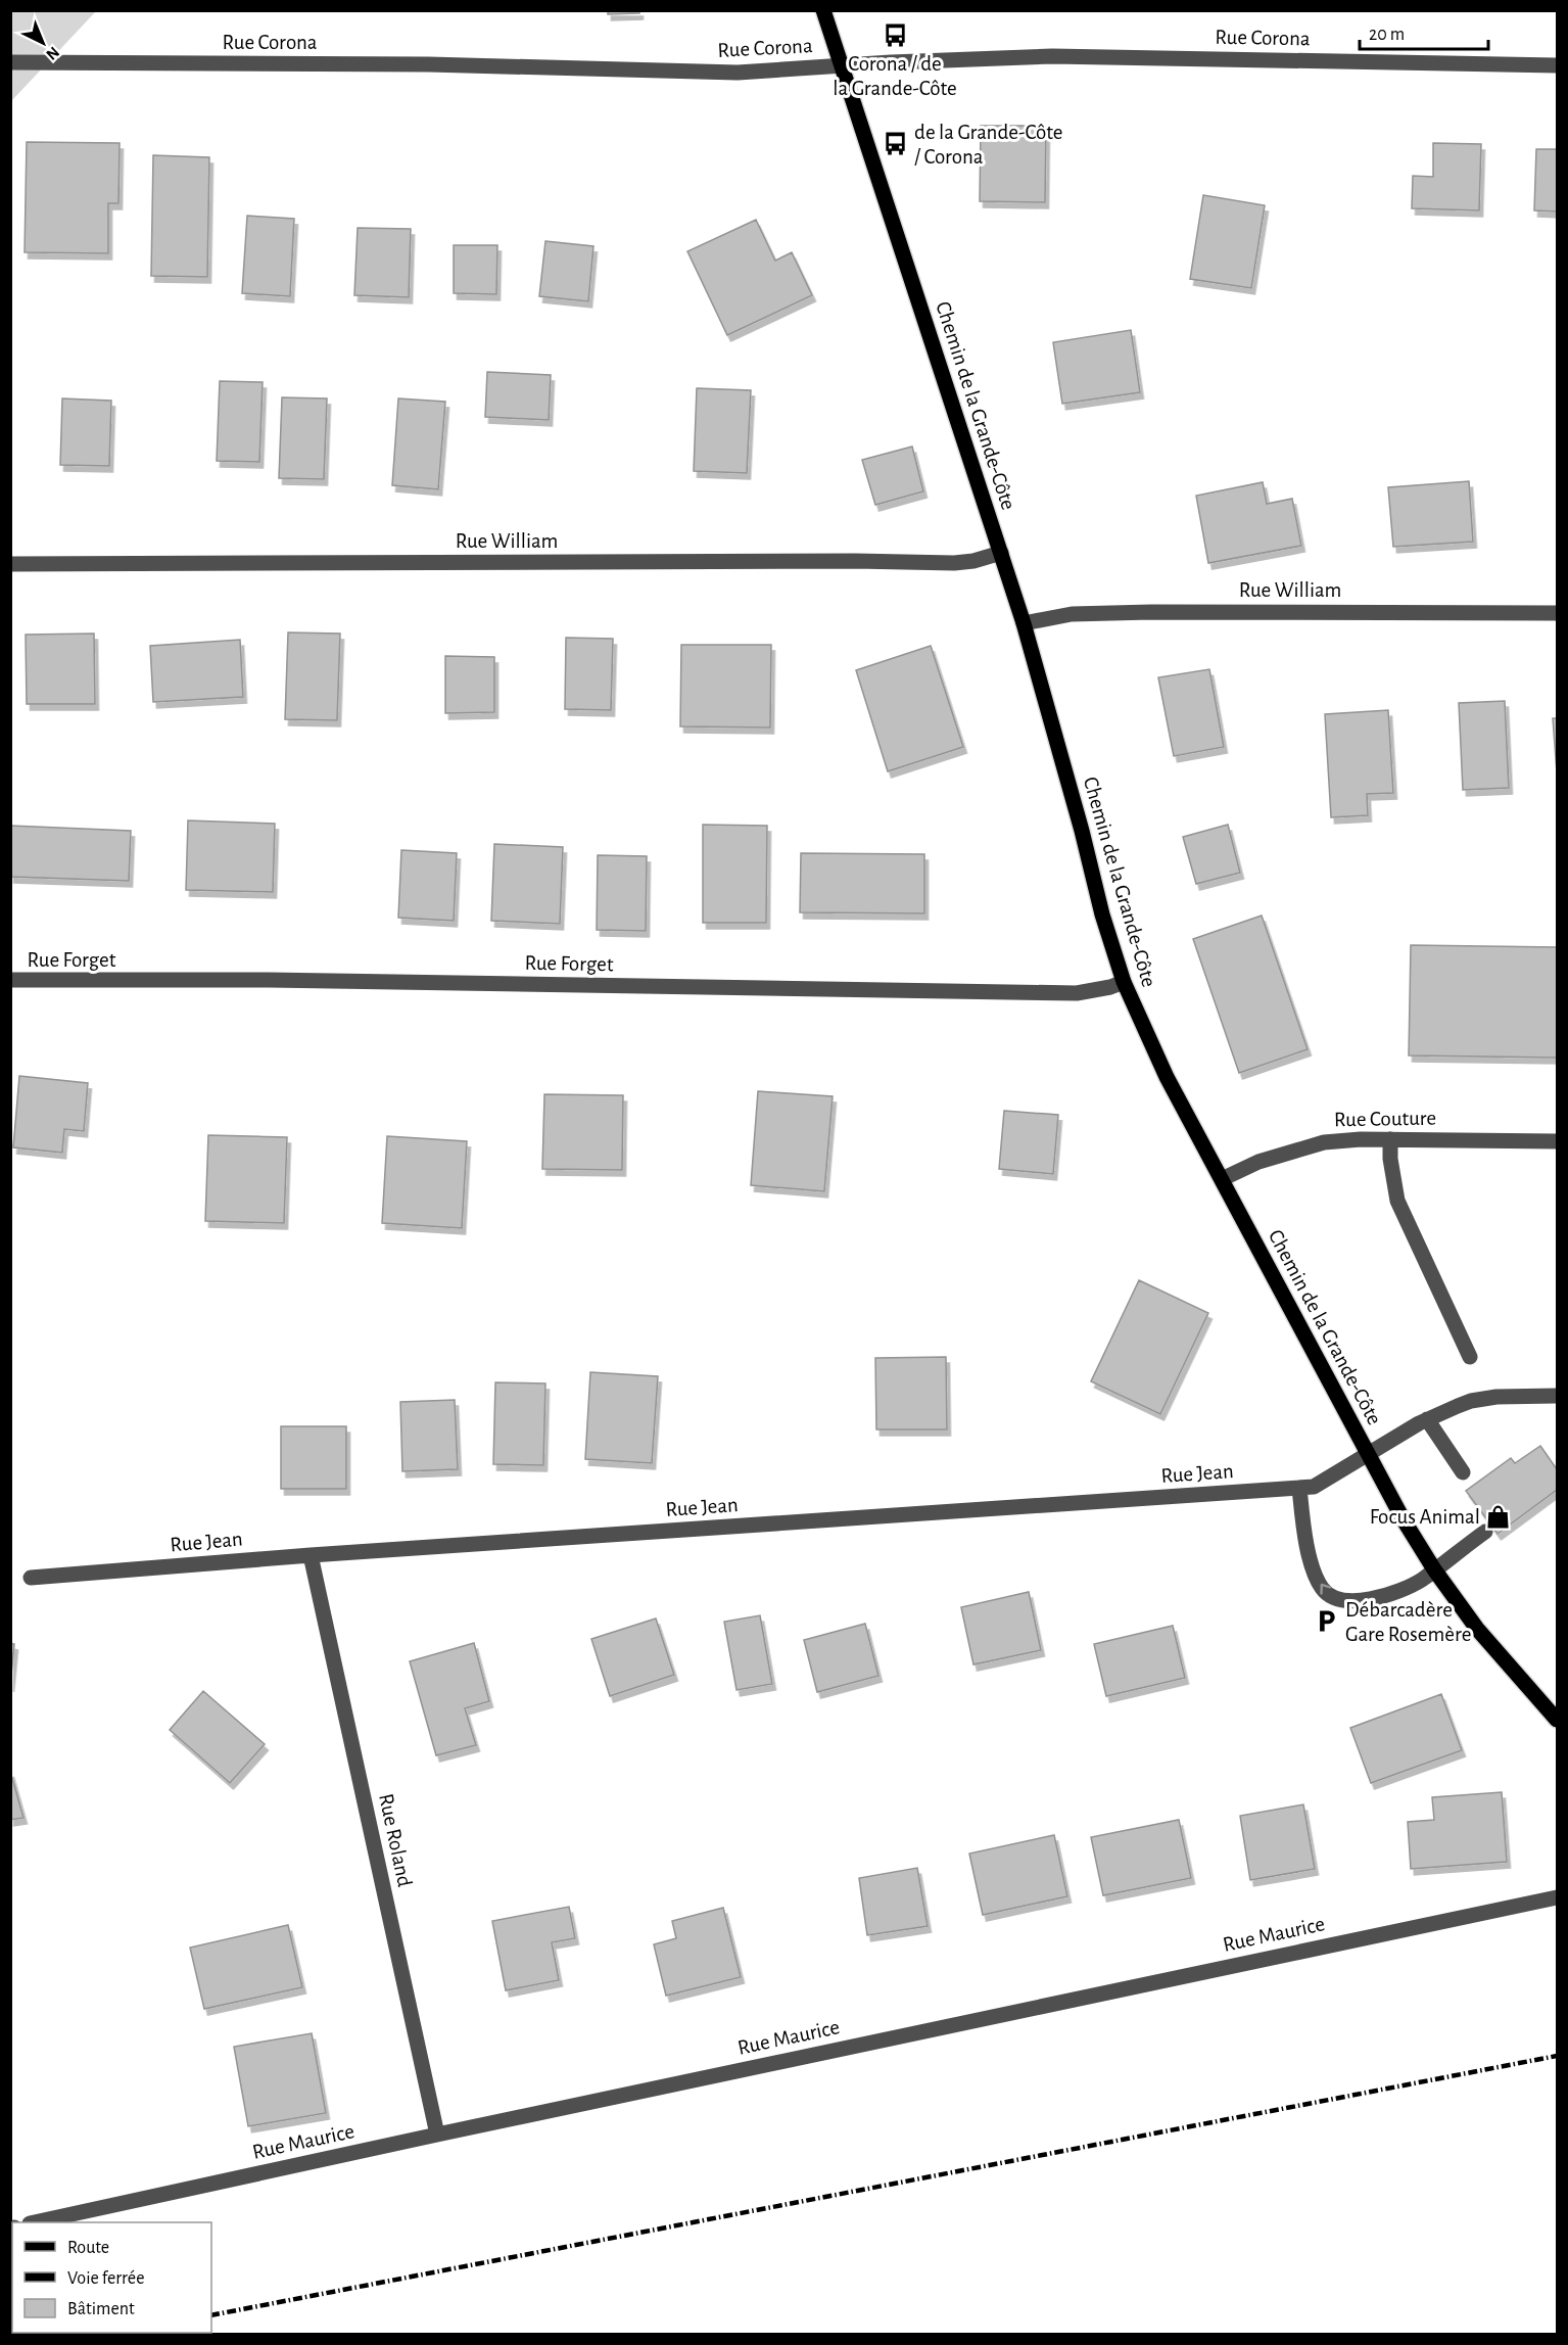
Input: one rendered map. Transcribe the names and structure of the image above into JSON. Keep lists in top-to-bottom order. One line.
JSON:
{"streets":{"main road":["Chemin de la Grande-Côte"],"street":["Rue Corona","Rue William","Rue Forget","Rue Couture","Rue Jean","Rue Roland","Rue Maurice"]},"crossings":[["Rue Corona","Chemin de la Grande-Côte"],["Chemin de la Grande-Côte","Rue William"],["Chemin de la Grande-Côte","Rue Forget"],["Chemin de la Grande-Côte","Rue Couture"],["Chemin de la Grande-Côte","Rue Jean"],["Rue Jean","Rue Roland"],["Rue Roland","Rue Maurice"]],"places":{"bus stop":["Corona / de la Grande-Côte","de la Grande-Côte / Corona"],"shop":["Focus Animal"],"parking":["Débarcadère Gare Rosemère"]},"legend":["Route","Voie ferrée","Bâtiment"],"scale_bar":"20 m","north":"bottom right"}
